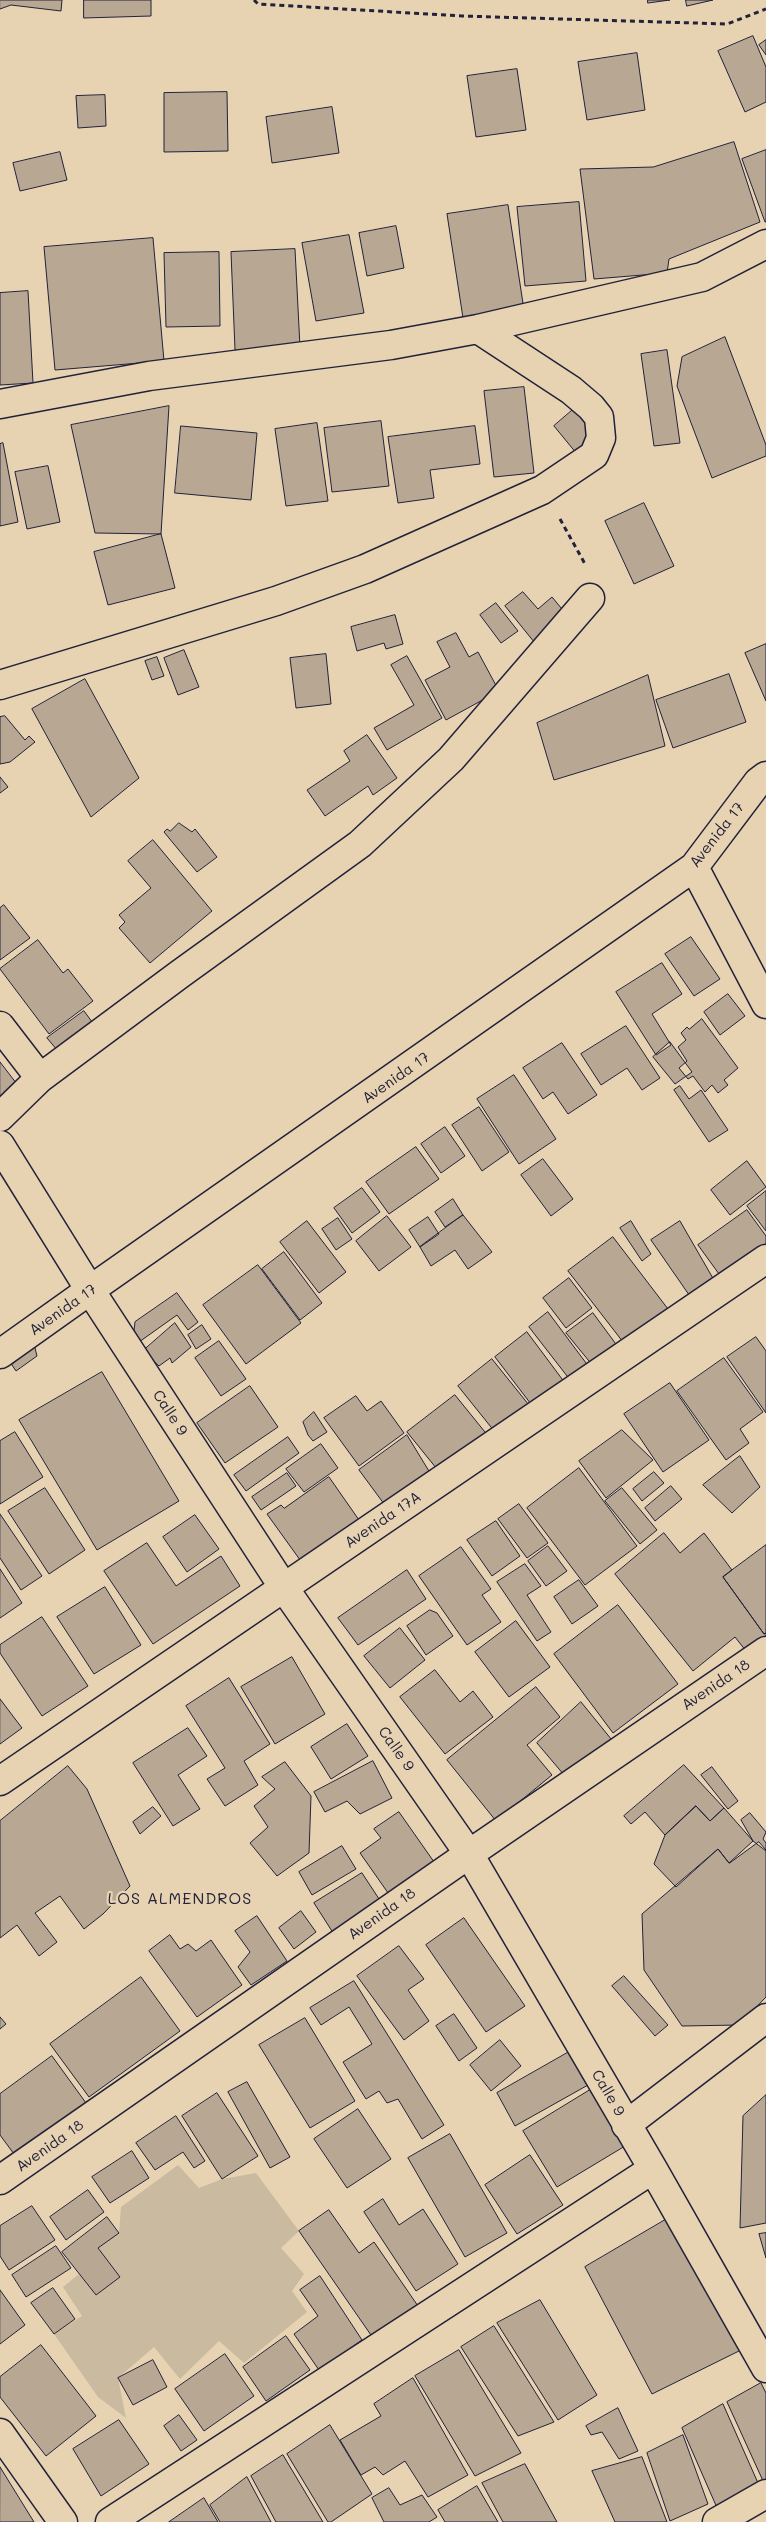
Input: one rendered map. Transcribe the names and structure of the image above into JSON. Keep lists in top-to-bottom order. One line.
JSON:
{"streets":{"street":["Avenida 17","Calle 9","Avenida 17A","Avenida 18"]},"crossings":[["Avenida 17","Calle 9"],["Calle 9","Avenida 17A"],["Calle 9","Avenida 18"]],"districts":["LOS ALMENDROS"]}
